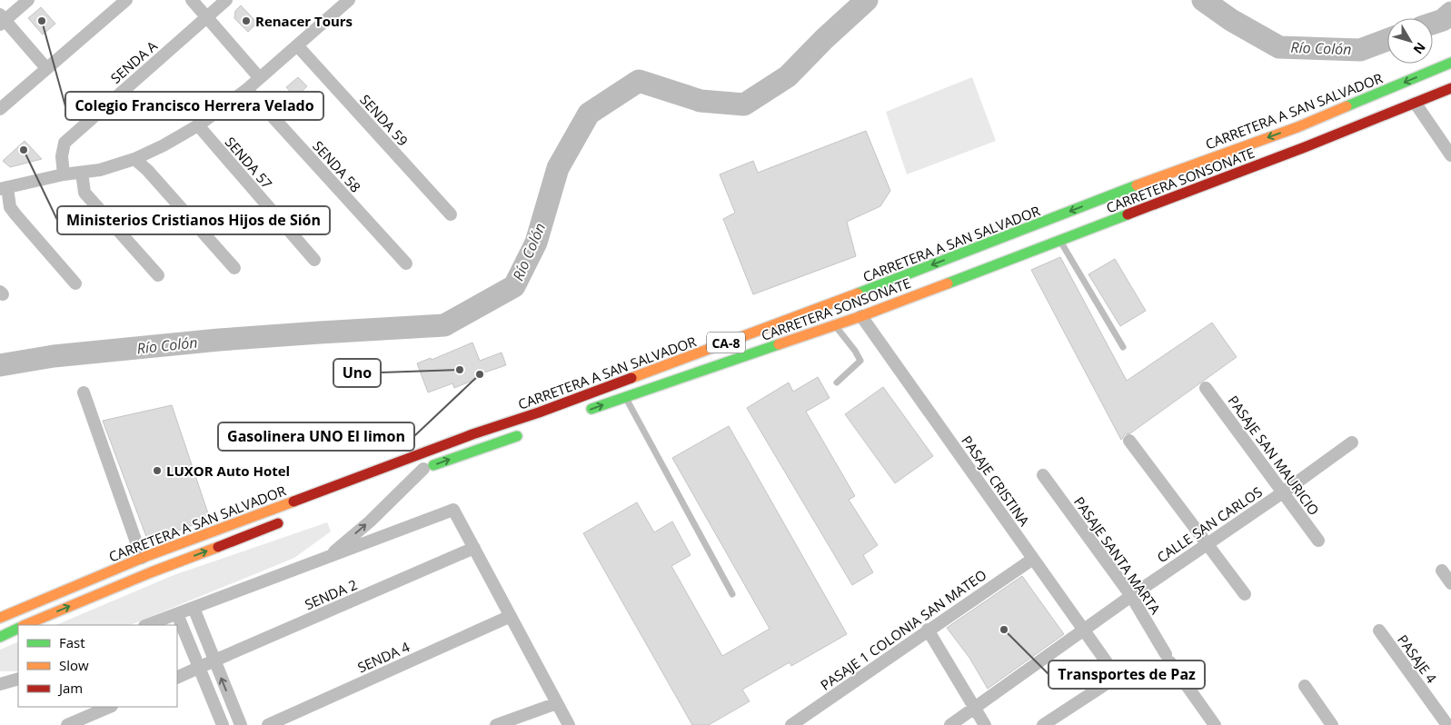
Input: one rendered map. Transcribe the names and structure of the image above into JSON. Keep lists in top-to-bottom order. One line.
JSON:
{"streets":{"highway":["CARRETERA A SAN SALVADOR","CARRETERA SONSONATE","CA-8"],"street":["SENDA A","SENDA 59","SENDA 57","SENDA 58","PASAJE SAN MAURICIO","PASAJE CRISTINA","CALLE SAN CARLOS","PASAJE SANTA MARTA","SENDA 2","PASAJE 1 COLONIA SAN MATEO","SENDA 4","PASAJE 4"]},"crossings":[["CARRETERA SONSONATE","PASAJE CRISTINA"],["PASAJE SAN MAURICIO","CALLE SAN CARLOS"],["PASAJE CRISTINA","CALLE SAN CARLOS"],["PASAJE CRISTINA","PASAJE 1 COLONIA SAN MATEO"],["CALLE SAN CARLOS","PASAJE SANTA MARTA"]],"one_way":["CARRETERA A SAN SALVADOR"],"water":["Río Colón"],"places":["Colegio Francisco Herrera Velado","Renacer Tours","Ministerios Cristianos Hijos de Sión","Uno","Gasolinera UNO El limon","LUXOR Auto Hotel","Transportes de Paz"],"legend":["Fast","Slow","Jam"],"north":"bottom right"}
